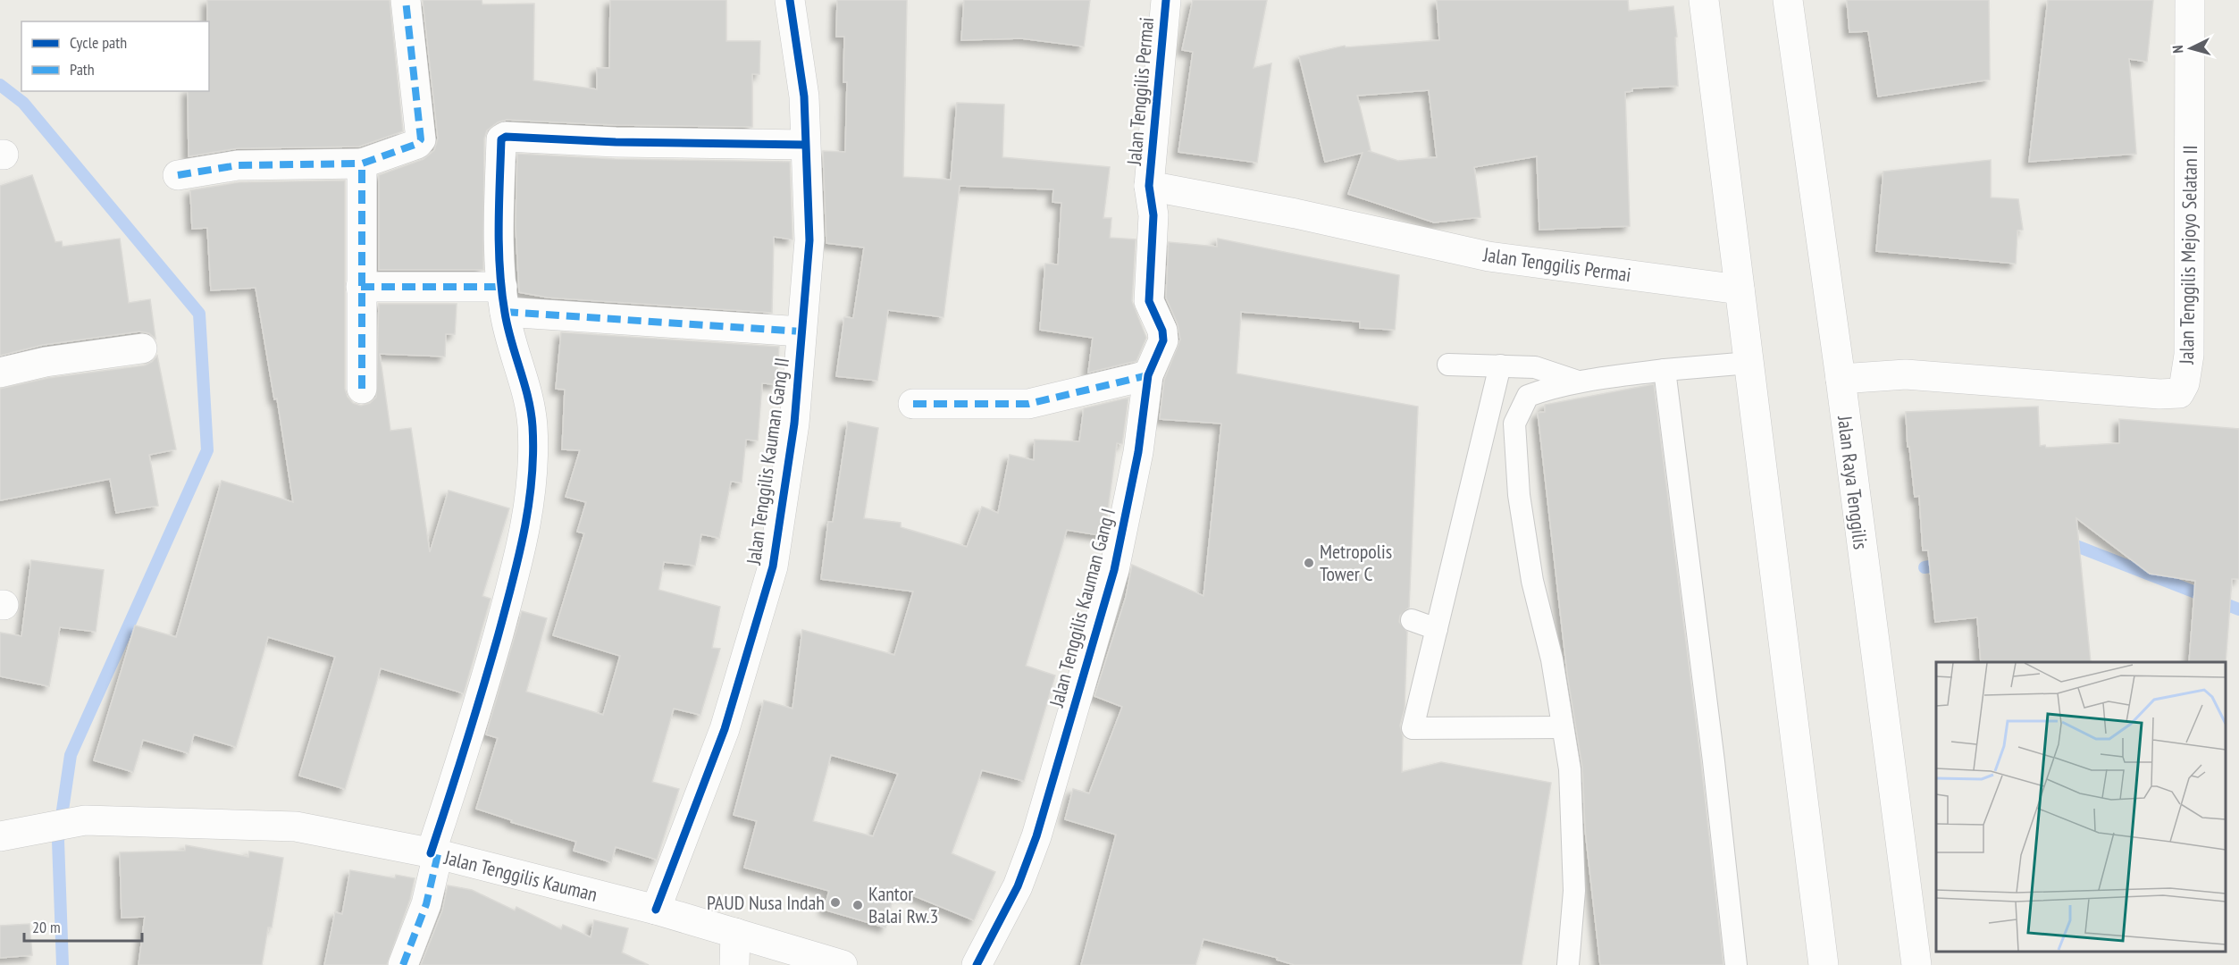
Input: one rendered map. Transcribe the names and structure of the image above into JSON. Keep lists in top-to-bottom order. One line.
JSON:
{"streets":{"street":["Jalan Tenggilis Permai","Jalan Tenggilis Mejoyo Selatan II","Jalan Tenggilis Kauman Gang II","Jalan Raya Tenggilis","Jalan Tenggilis Kauman Gang I","Jalan Tenggilis Kauman"]},"crossings":[["Jalan Tenggilis Permai","Jalan Tenggilis Kauman Gang I"],["Jalan Tenggilis Mejoyo Selatan II","Jalan Raya Tenggilis"],["Jalan Tenggilis Kauman Gang II","Jalan Tenggilis Kauman"]],"places":["Metropolis Tower C","PAUD Nusa Indah","Kantor Balai Rw.3"],"legend":["Cycle path","Path"],"scale_bar":"20 m","north":"left"}
